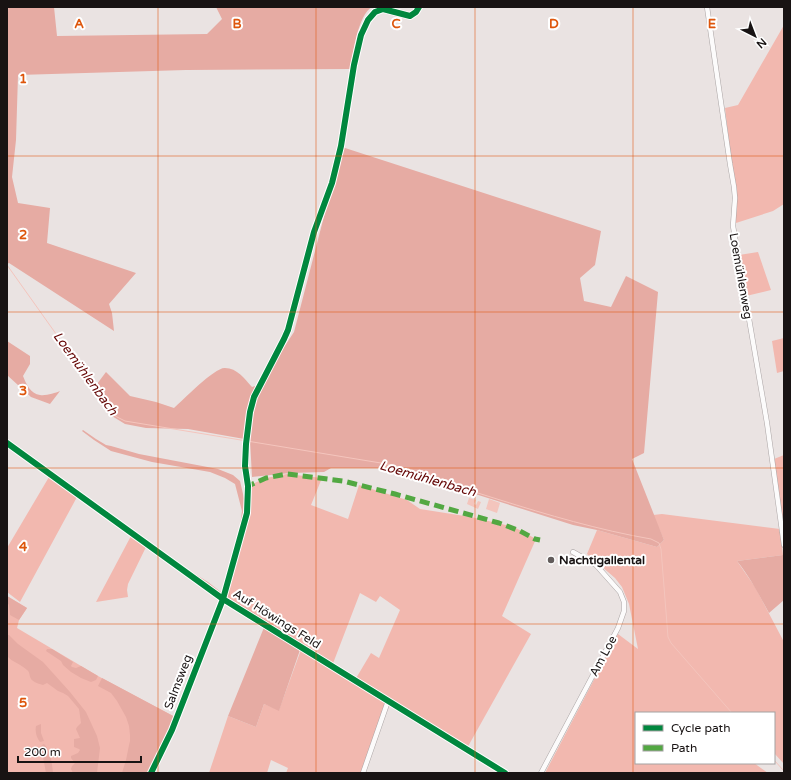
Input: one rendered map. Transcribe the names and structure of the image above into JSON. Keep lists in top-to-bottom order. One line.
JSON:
{"streets":{"street":["Loemühlenweg","Auf Höwings Feld","Am Loe","Salmsweg"]},"crossings":[["Auf Höwings Feld","Salmsweg"]],"water":["Loemühlenbach"],"places":["Nachtigallental"],"legend":["Cycle path","Path"],"scale_bar":"200 m","north":"bottom right","grid":{"columns":["A","B","C","D","E"],"rows":["1","2","3","4","5"]}}
